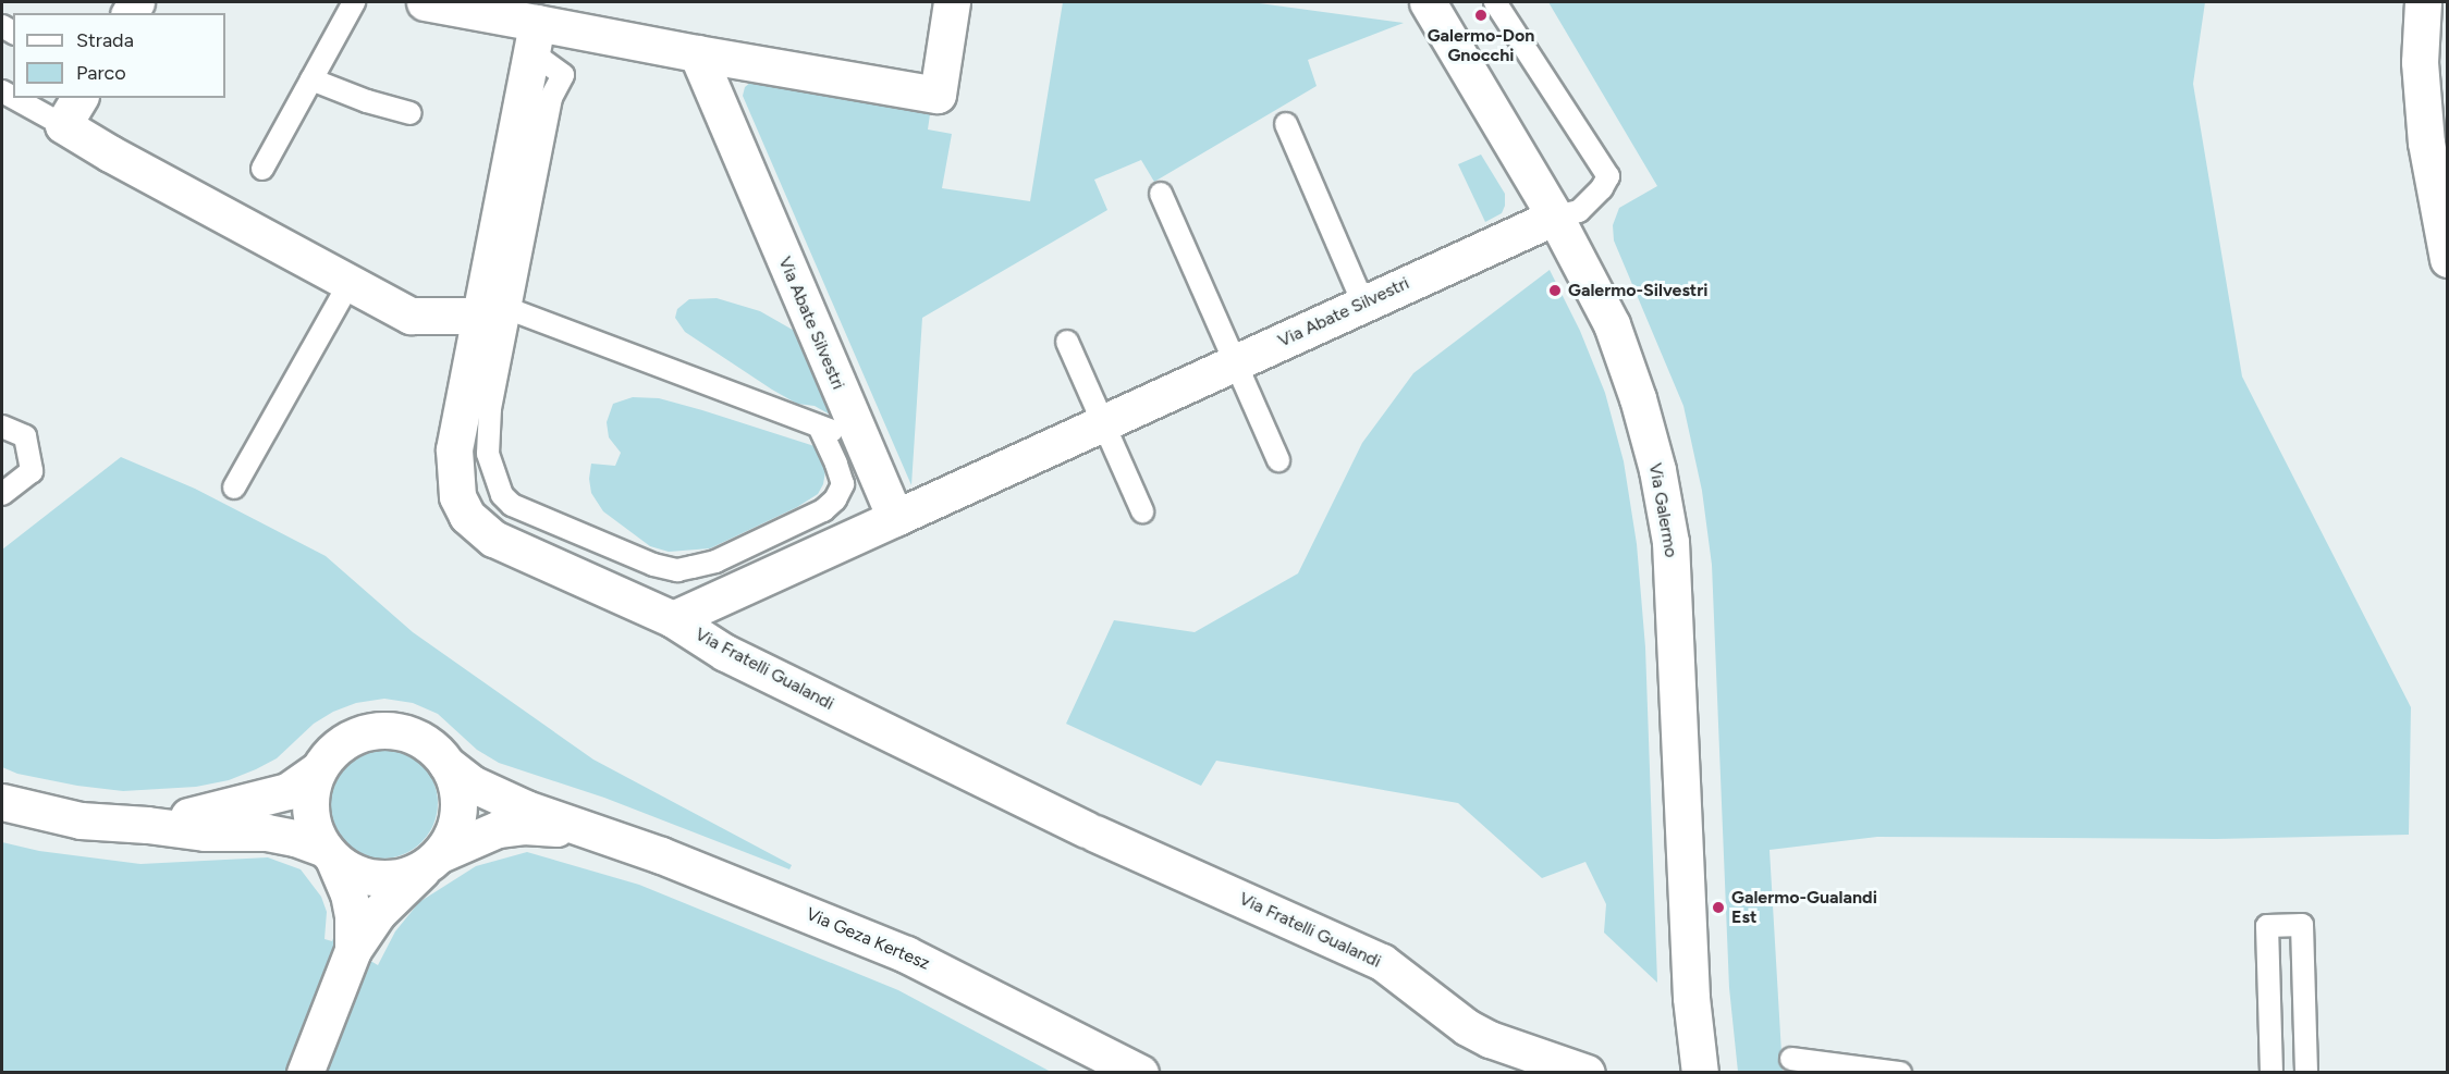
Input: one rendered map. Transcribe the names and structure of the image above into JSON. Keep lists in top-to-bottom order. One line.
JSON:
{"streets":{"street":["Via Abate Silvestri","Via Galermo","Via Fratelli Gualandi","Via Geza Kertesz"]},"crossings":[["Via Abate Silvestri","Via Galermo"]],"places":["Galermo-Don Gnocchi","Galermo-Silvestri","Galermo-Gualandi Est"],"legend":["Strada","Parco"]}
